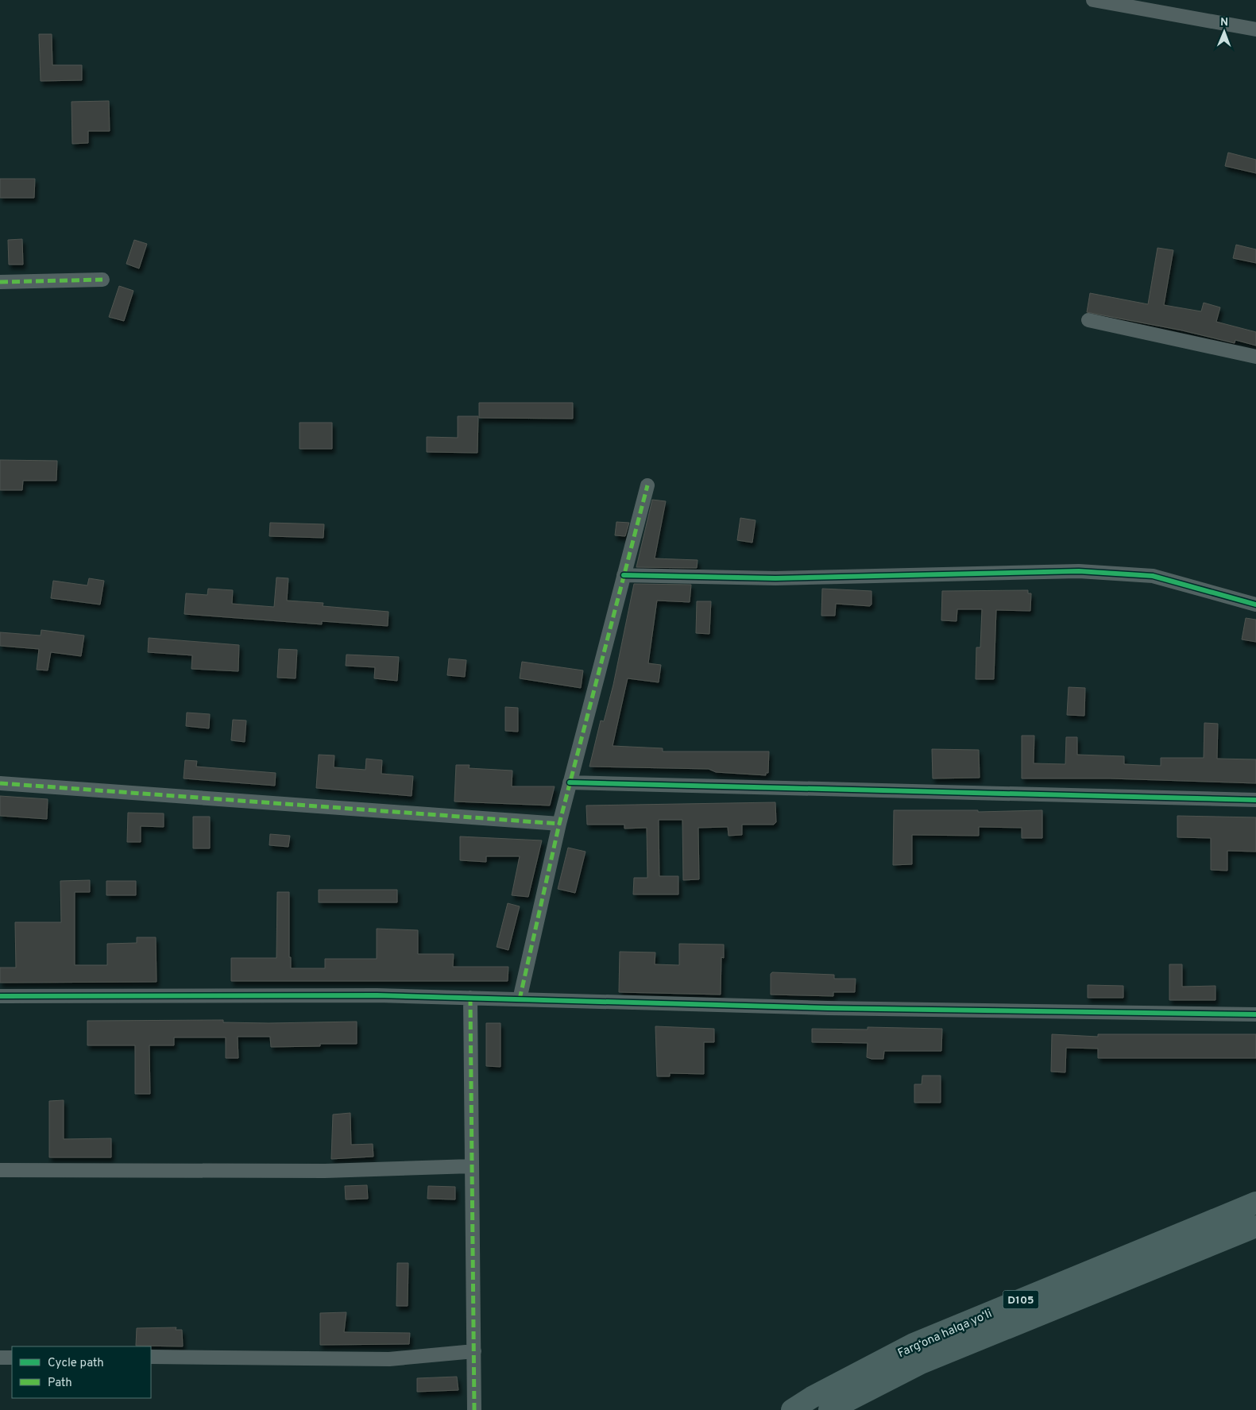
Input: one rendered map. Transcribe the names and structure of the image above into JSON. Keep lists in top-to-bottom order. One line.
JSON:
{"streets":{"highway":["D105","Farg‘ona halqa yo‘li"]},"legend":["Cycle path","Path"],"north":"top"}
